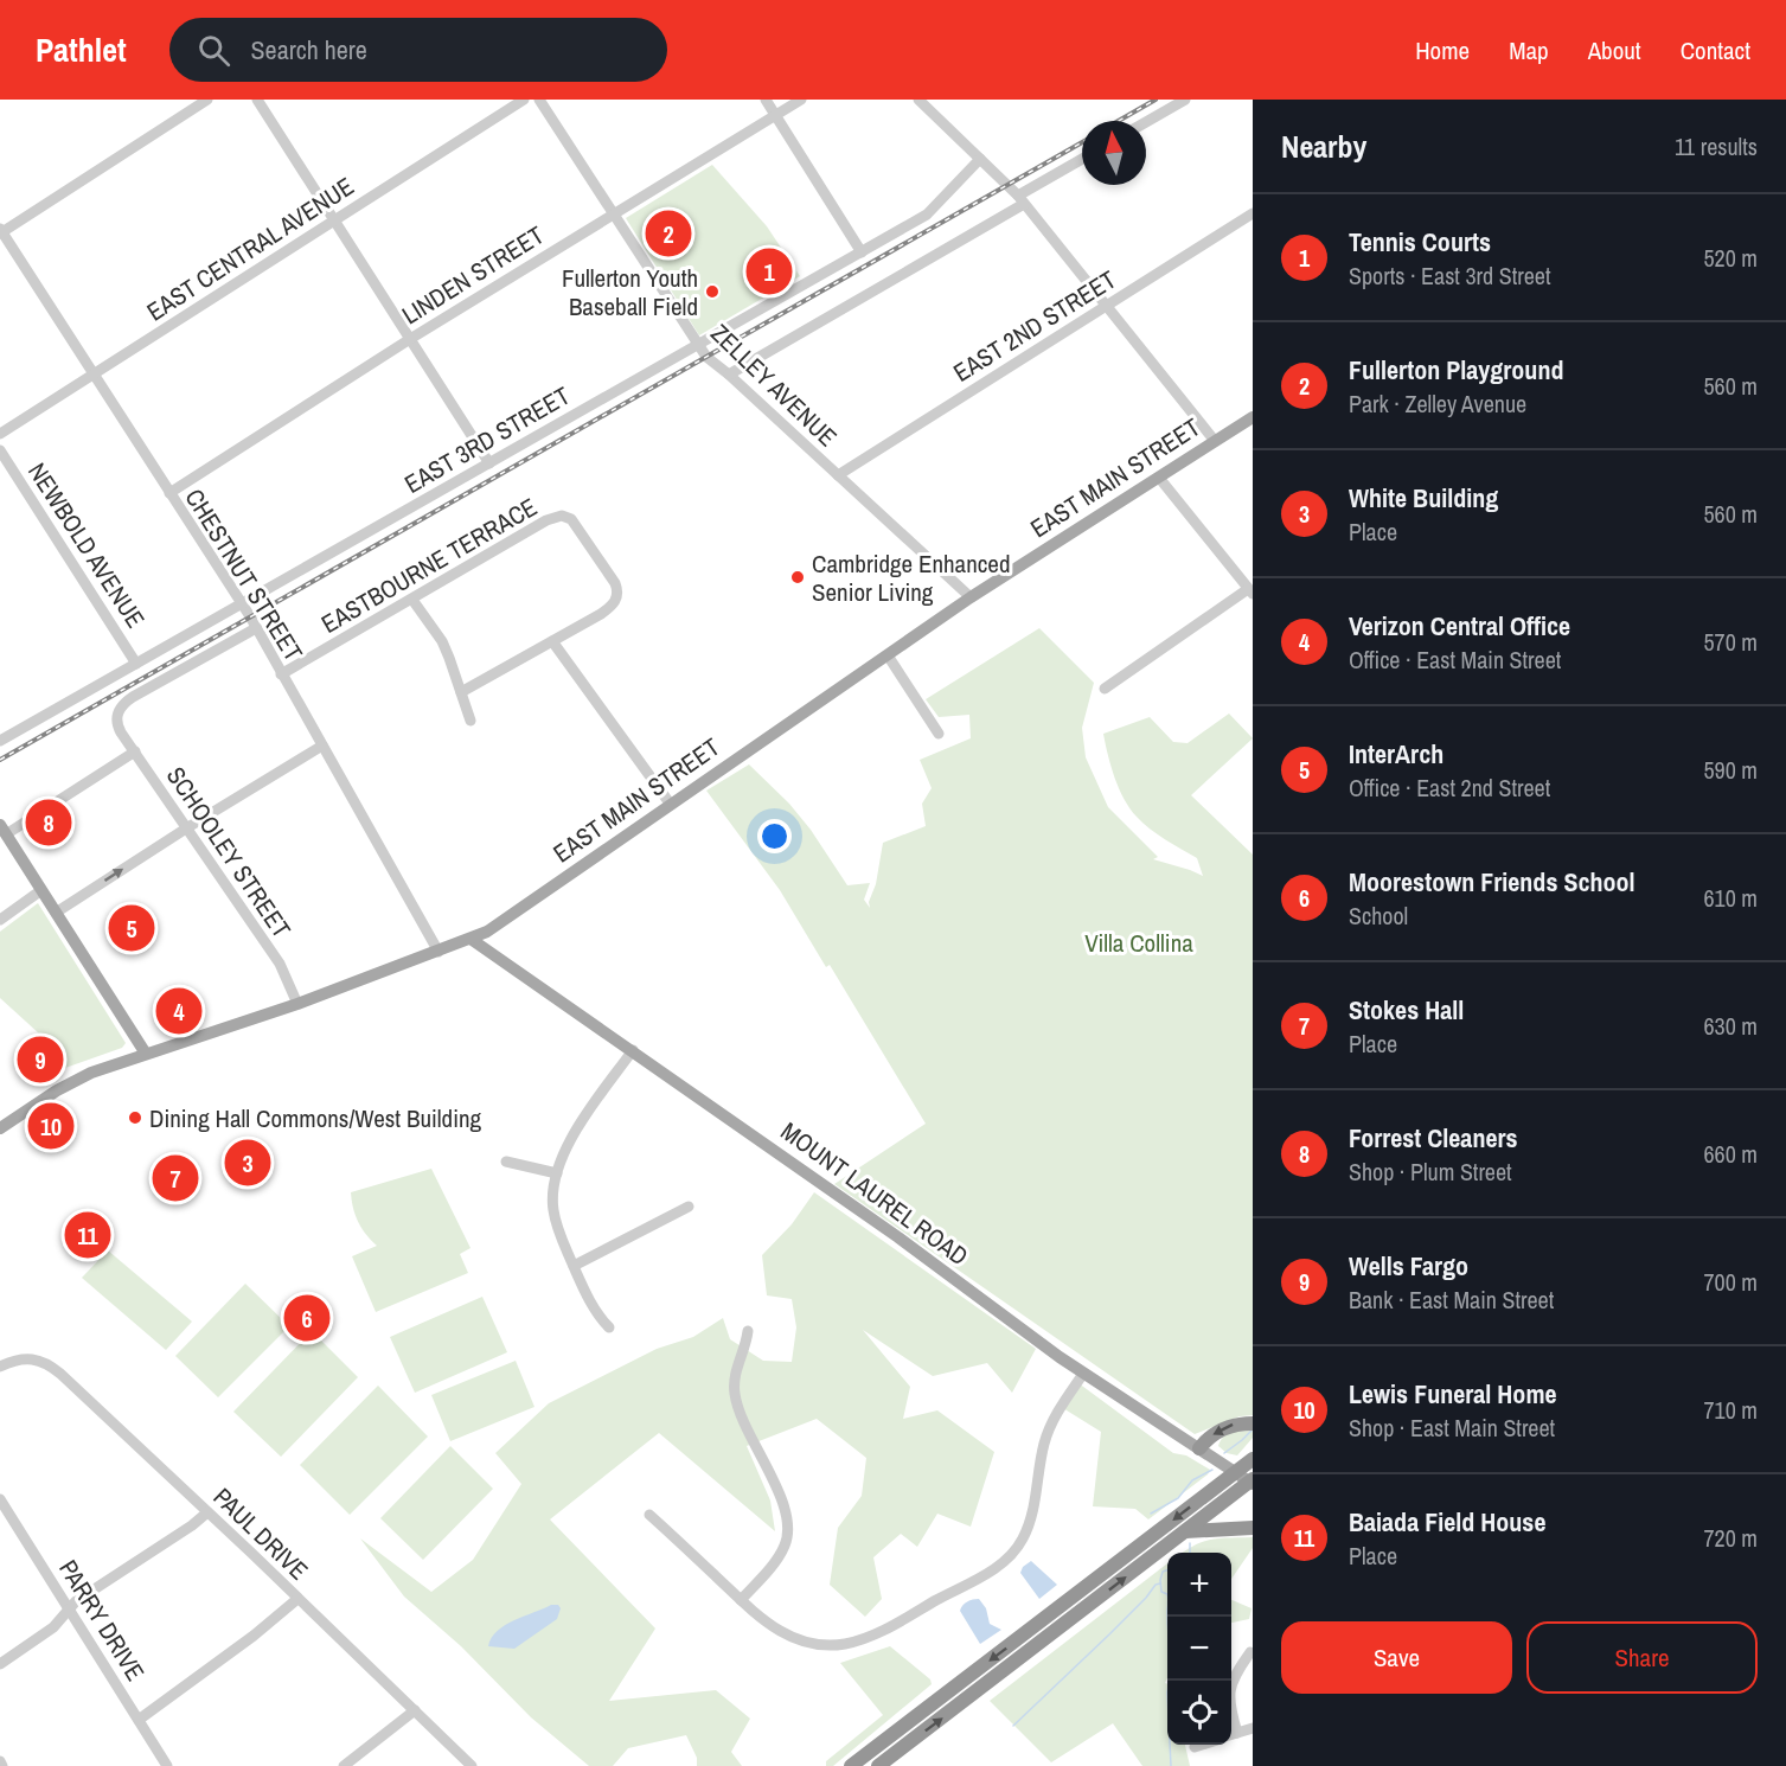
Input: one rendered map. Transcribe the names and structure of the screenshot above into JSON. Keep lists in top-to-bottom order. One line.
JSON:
{"streets":{"main road":["EAST MAIN STREET","MOUNT LAUREL ROAD"],"street":["EAST CENTRAL AVENUE","LINDEN STREET","EAST 2ND STREET","ZELLEY AVENUE","EAST 3RD STREET","NEWBOLD AVENUE","EASTBOURNE TERRACE","CHESTNUT STREET","SCHOOLEY STREET","PAUL DRIVE","PARRY DRIVE"]},"crossings":[["EAST CENTRAL AVENUE","CHESTNUT STREET"],["LINDEN STREET","ZELLEY AVENUE"],["LINDEN STREET","CHESTNUT STREET"],["EAST 2ND STREET","ZELLEY AVENUE"],["ZELLEY AVENUE","EAST 3RD STREET"],["ZELLEY AVENUE","EAST MAIN STREET"],["EAST 3RD STREET","NEWBOLD AVENUE"],["EAST 3RD STREET","CHESTNUT STREET"],["EAST MAIN STREET","CHESTNUT STREET"],["EAST MAIN STREET","SCHOOLEY STREET"],["EAST MAIN STREET","MOUNT LAUREL ROAD"],["EASTBOURNE TERRACE","CHESTNUT STREET"],["CHESTNUT STREET","SCHOOLEY STREET"]],"parks":["Villa Collina"],"places":["Fullerton Youth Baseball Field","Cambridge Enhanced Senior Living","Dining Hall Commons/West Building"],"north":"top","page":{"header":"Pathlet","search":"Search here","nav":["Home","Map","About","Contact"],"heading":["Nearby","11 results"],"list":[{"mark":"1","name":"Tennis Courts","note":"Sports · East 3rd Street","value":"520 m"},{"mark":"2","name":"Fullerton Playground","note":"Park · Zelley Avenue","value":"560 m"},{"mark":"3","name":"White Building","note":"Place","value":"560 m"},{"mark":"4","name":"Verizon Central Office","note":"Office · East Main Street","value":"570 m"},{"mark":"5","name":"InterArch","note":"Office · East 2nd Street","value":"590 m"},{"mark":"6","name":"Moorestown Friends School","note":"School","value":"610 m"},{"mark":"7","name":"Stokes Hall","note":"Place","value":"630 m"},{"mark":"8","name":"Forrest Cleaners","note":"Shop · Plum Street","value":"660 m"},{"mark":"9","name":"Wells Fargo","note":"Bank · East Main Street","value":"700 m"},{"mark":"10","name":"Lewis Funeral Home","note":"Shop · East Main Street","value":"710 m"},{"mark":"11","name":"Baiada Field House","note":"Place","value":"720 m"}],"pins":["2","1","8","5","4","9","10","3","7","11","6"],"map_buttons":["+","−"],"buttons":["Save","Share"]}}
